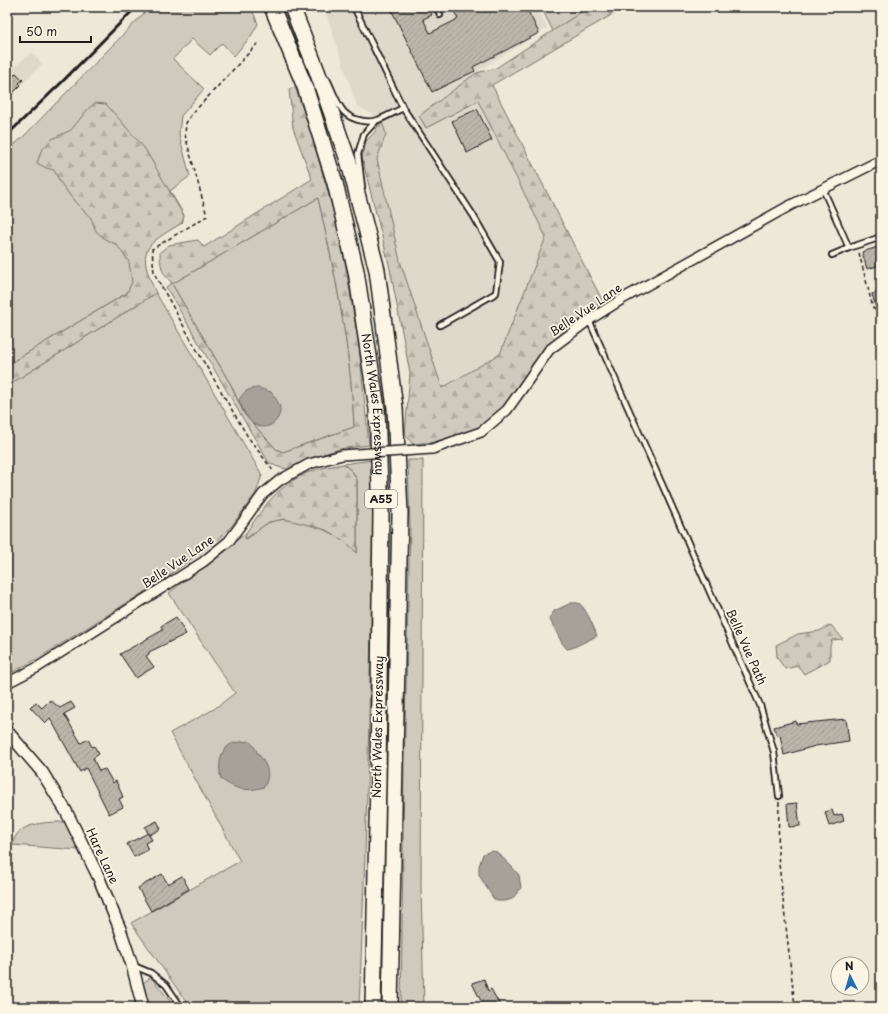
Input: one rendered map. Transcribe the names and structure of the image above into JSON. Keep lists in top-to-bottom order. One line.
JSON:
{"streets":{"highway":["North Wales Expressway","A55"],"street":["Belle Vue Lane","Hare Lane"],"lane":["Belle Vue Path"]},"crossings":[["Belle Vue Lane","Belle Vue Path"]],"scale_bar":"50 m","north":"top"}
